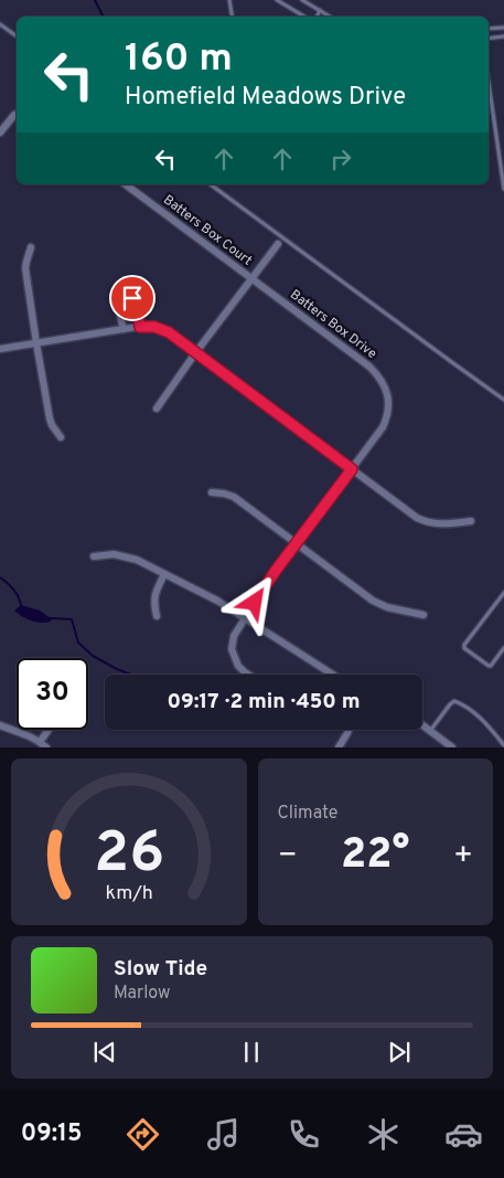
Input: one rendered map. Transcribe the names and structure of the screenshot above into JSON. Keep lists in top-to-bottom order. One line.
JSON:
{"streets":{"street":["Batters Box Court","Batters Box Drive"]},"crossings":[["Batters Box Court","Batters Box Drive"]],"page":{"turn":["160 m","Homefield Meadows Drive"],"limit":"30","trip":"09:17 · 2 min · 450 m","tile":"Climate","heat":["−","22°","+"],"song":["Slow Tide","Marlow"],"tabs":"09:15","gauge":["26","km/h"]}}
